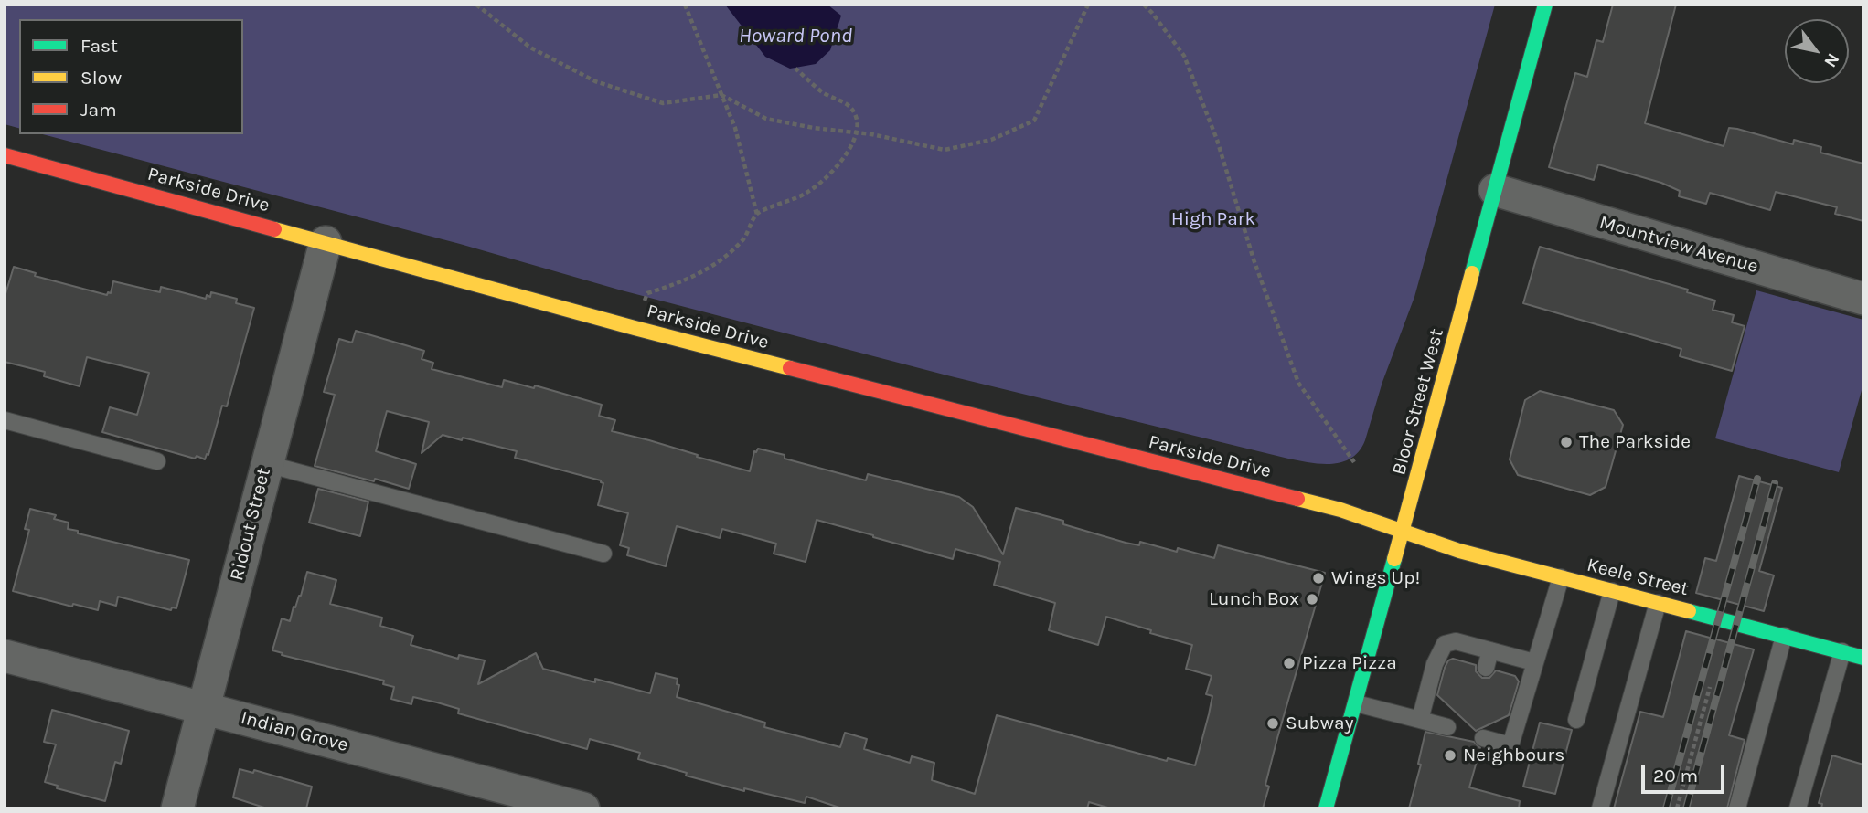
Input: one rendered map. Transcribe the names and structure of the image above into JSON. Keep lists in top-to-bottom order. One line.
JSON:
{"streets":{"main road":["Parkside Drive","Bloor Street West","Keele Street"],"street":["Mountview Avenue","Ridout Street","Indian Grove"]},"crossings":[["Parkside Drive","Bloor Street West"],["Parkside Drive","Ridout Street"],["Parkside Drive","Keele Street"],["Mountview Avenue","Bloor Street West"],["Bloor Street West","Keele Street"],["Ridout Street","Indian Grove"]],"water":["Howard Pond"],"parks":["High Park"],"places":["The Parkside","Wings Up!","Lunch Box","Pizza Pizza","Subway","Neighbours"],"legend":["Fast","Slow","Jam"],"scale_bar":"20 m","north":"bottom right"}
